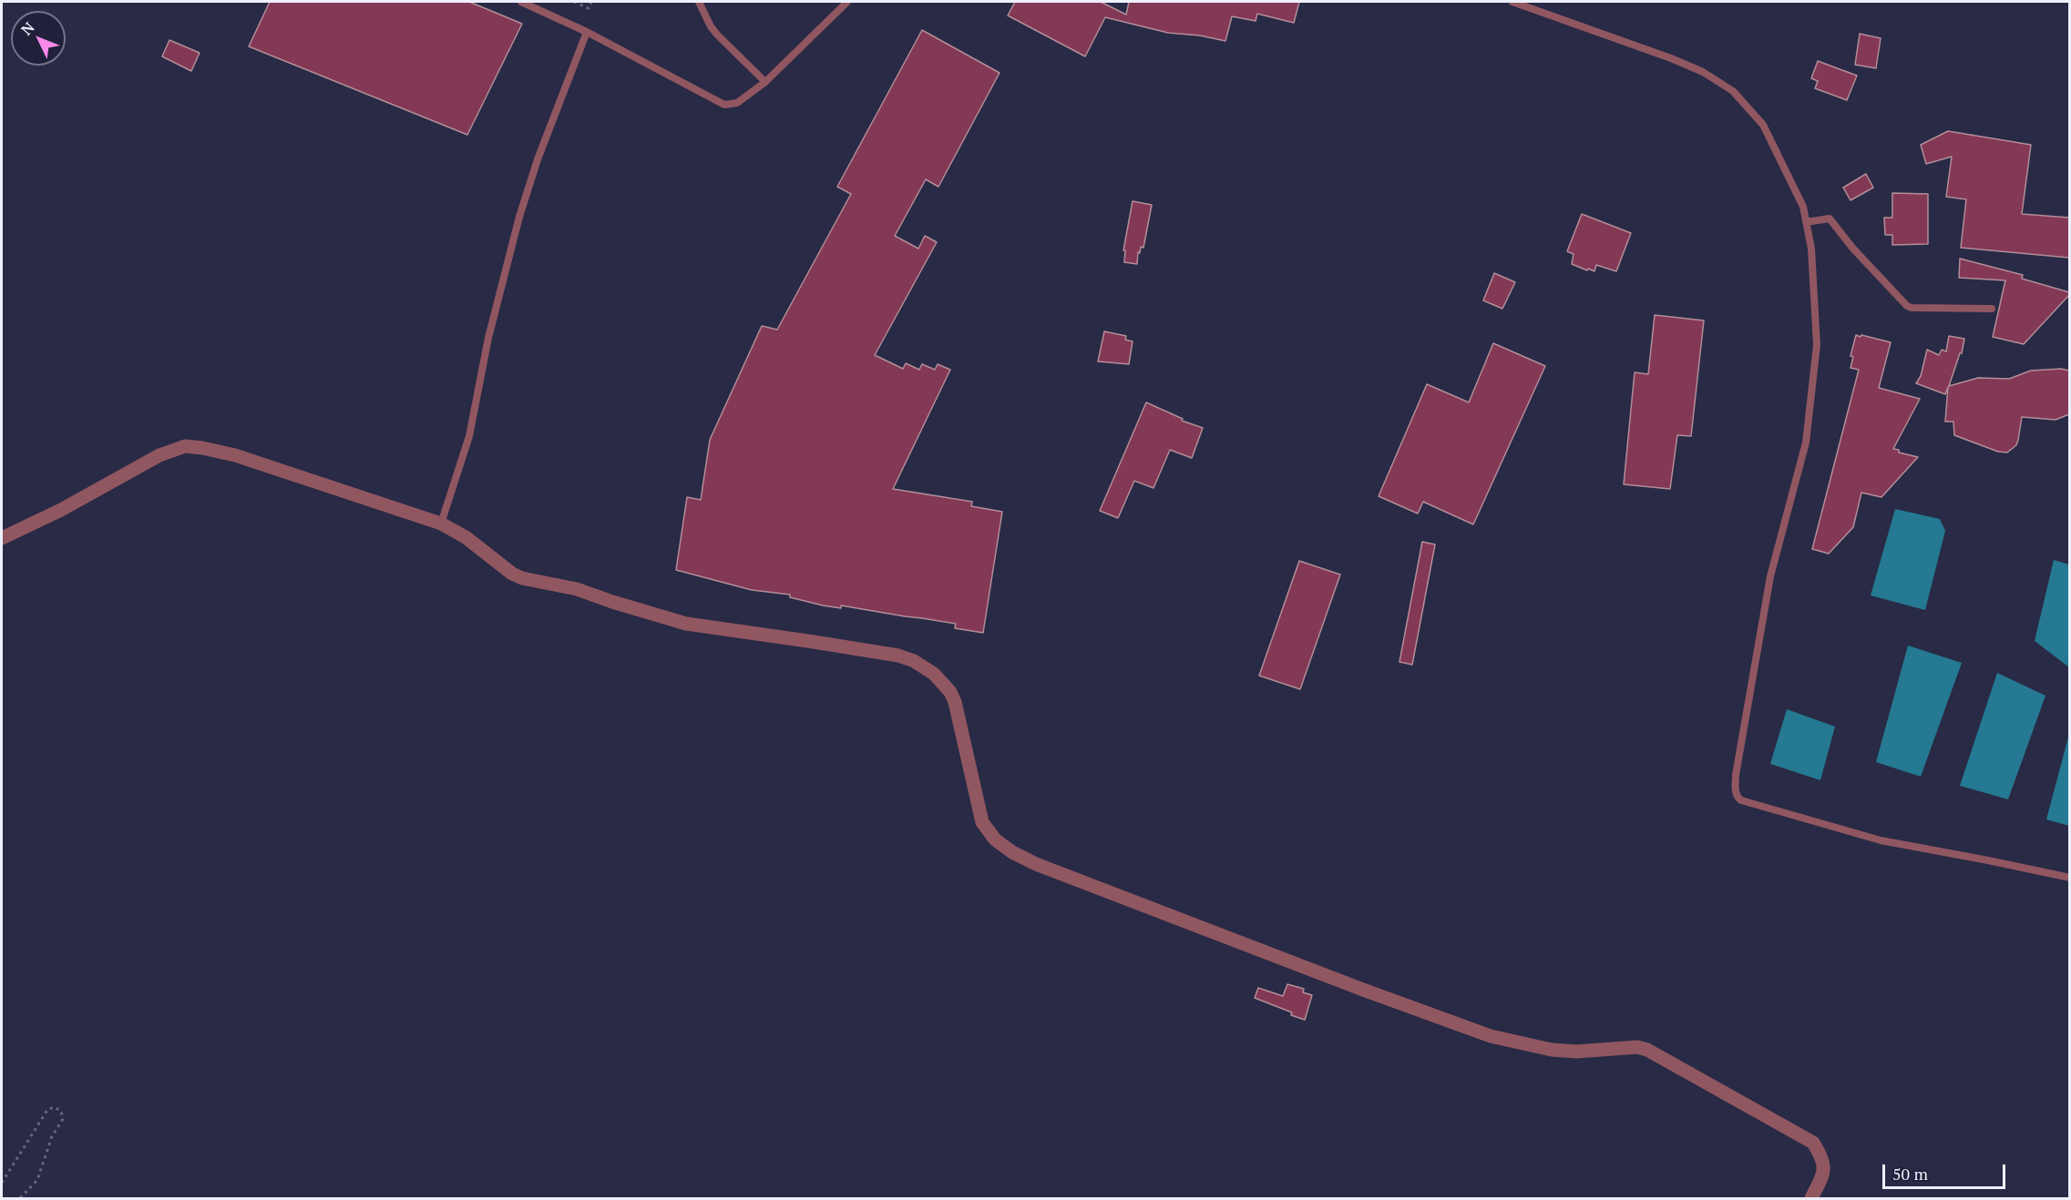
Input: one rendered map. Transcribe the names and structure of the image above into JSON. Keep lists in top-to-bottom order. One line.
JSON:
{"scale_bar":"50 m","north":"top left"}
